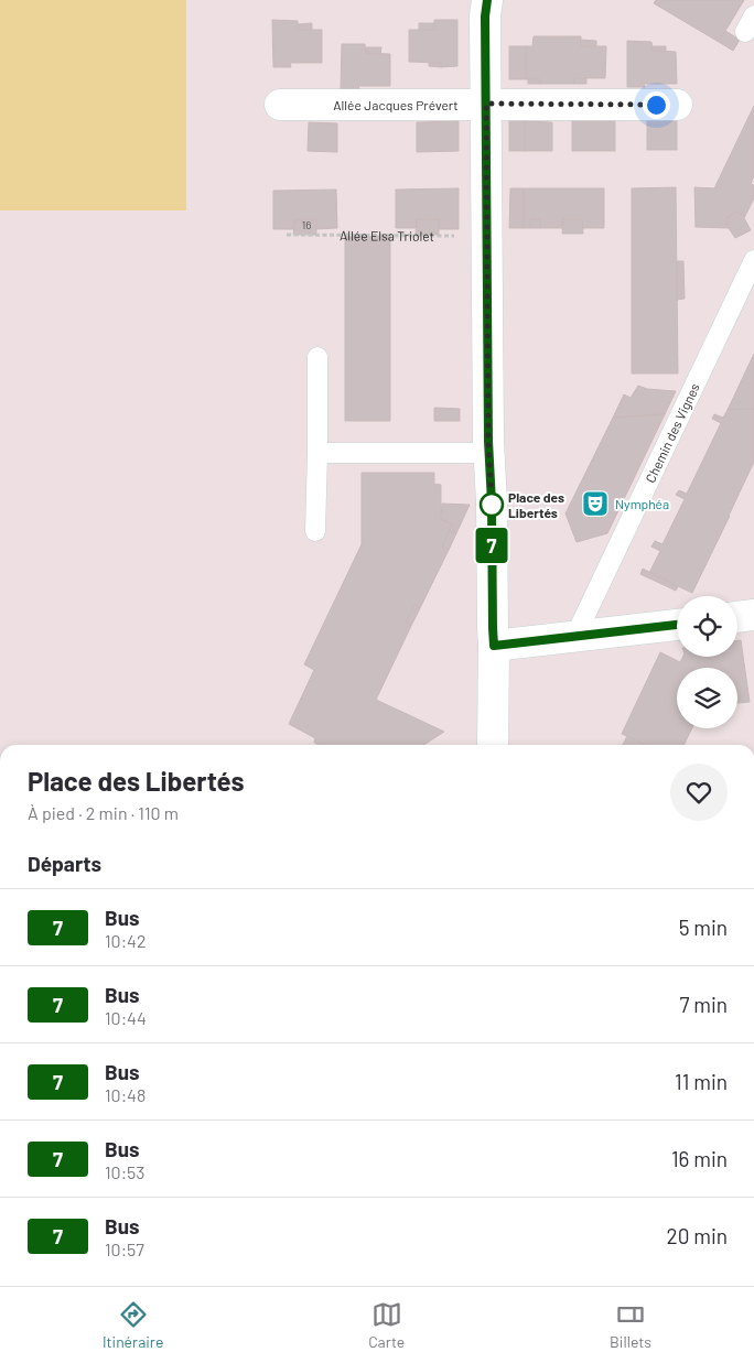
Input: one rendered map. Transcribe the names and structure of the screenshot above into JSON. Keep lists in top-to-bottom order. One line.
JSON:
{"streets":{"street":["Allée Jacques Prévert"],"lane":["Chemin des Vignes"],"path":["Allée Elsa Triolet"]},"places":{"theatre":["Nymphéa"],"other":["Place des Libertés"]},"lines":["bus line 7"],"house_numbers":["16"],"page":{"on_map":"7","heading":[["Place des Libertés","À pied · 2 min · 110 m"],"Départs"],"list":[{"mark":"7","name":"Bus","note":"10:42","value":"5 min"},{"mark":"7","name":"Bus","note":"10:44","value":"7 min"},{"mark":"7","name":"Bus","note":"10:48","value":"11 min"},{"mark":"7","name":"Bus","note":"10:53","value":"16 min"},{"mark":"7","name":"Bus","note":"10:57","value":"20 min"}],"tabs":["Itinéraire","Carte","Billets"]}}
